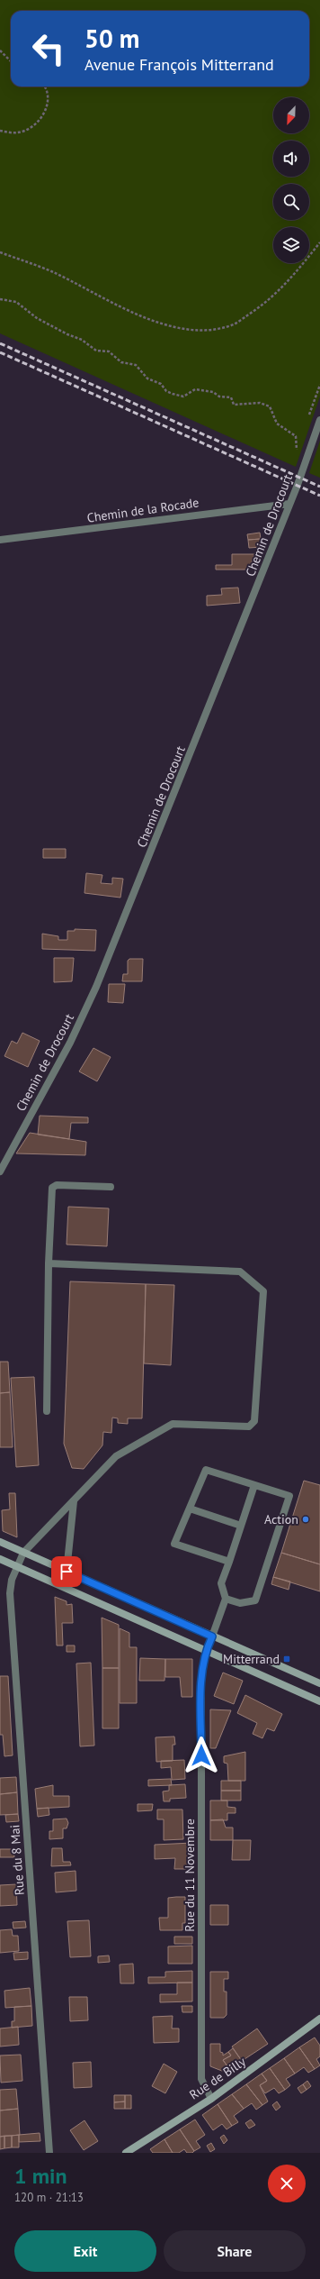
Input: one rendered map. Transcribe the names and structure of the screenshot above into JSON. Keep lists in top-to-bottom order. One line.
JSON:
{"streets":{"main road":["Rue de Billy"],"street":["Chemin de la Rocade","Chemin de Drocourt","Rue du 8 Mai","Rue du 11 Novembre"]},"crossings":[["Chemin de la Rocade","Chemin de Drocourt"],["Rue du 11 Novembre","Rue de Billy"]],"places":{"other":["Action"],"transit":["Mitterrand"]},"north":"bottom left","page":{"turn":["50 m","Avenue François Mitterrand"],"heading":["1 min","120 m · 21:13"],"buttons":["Exit","Share"]}}
